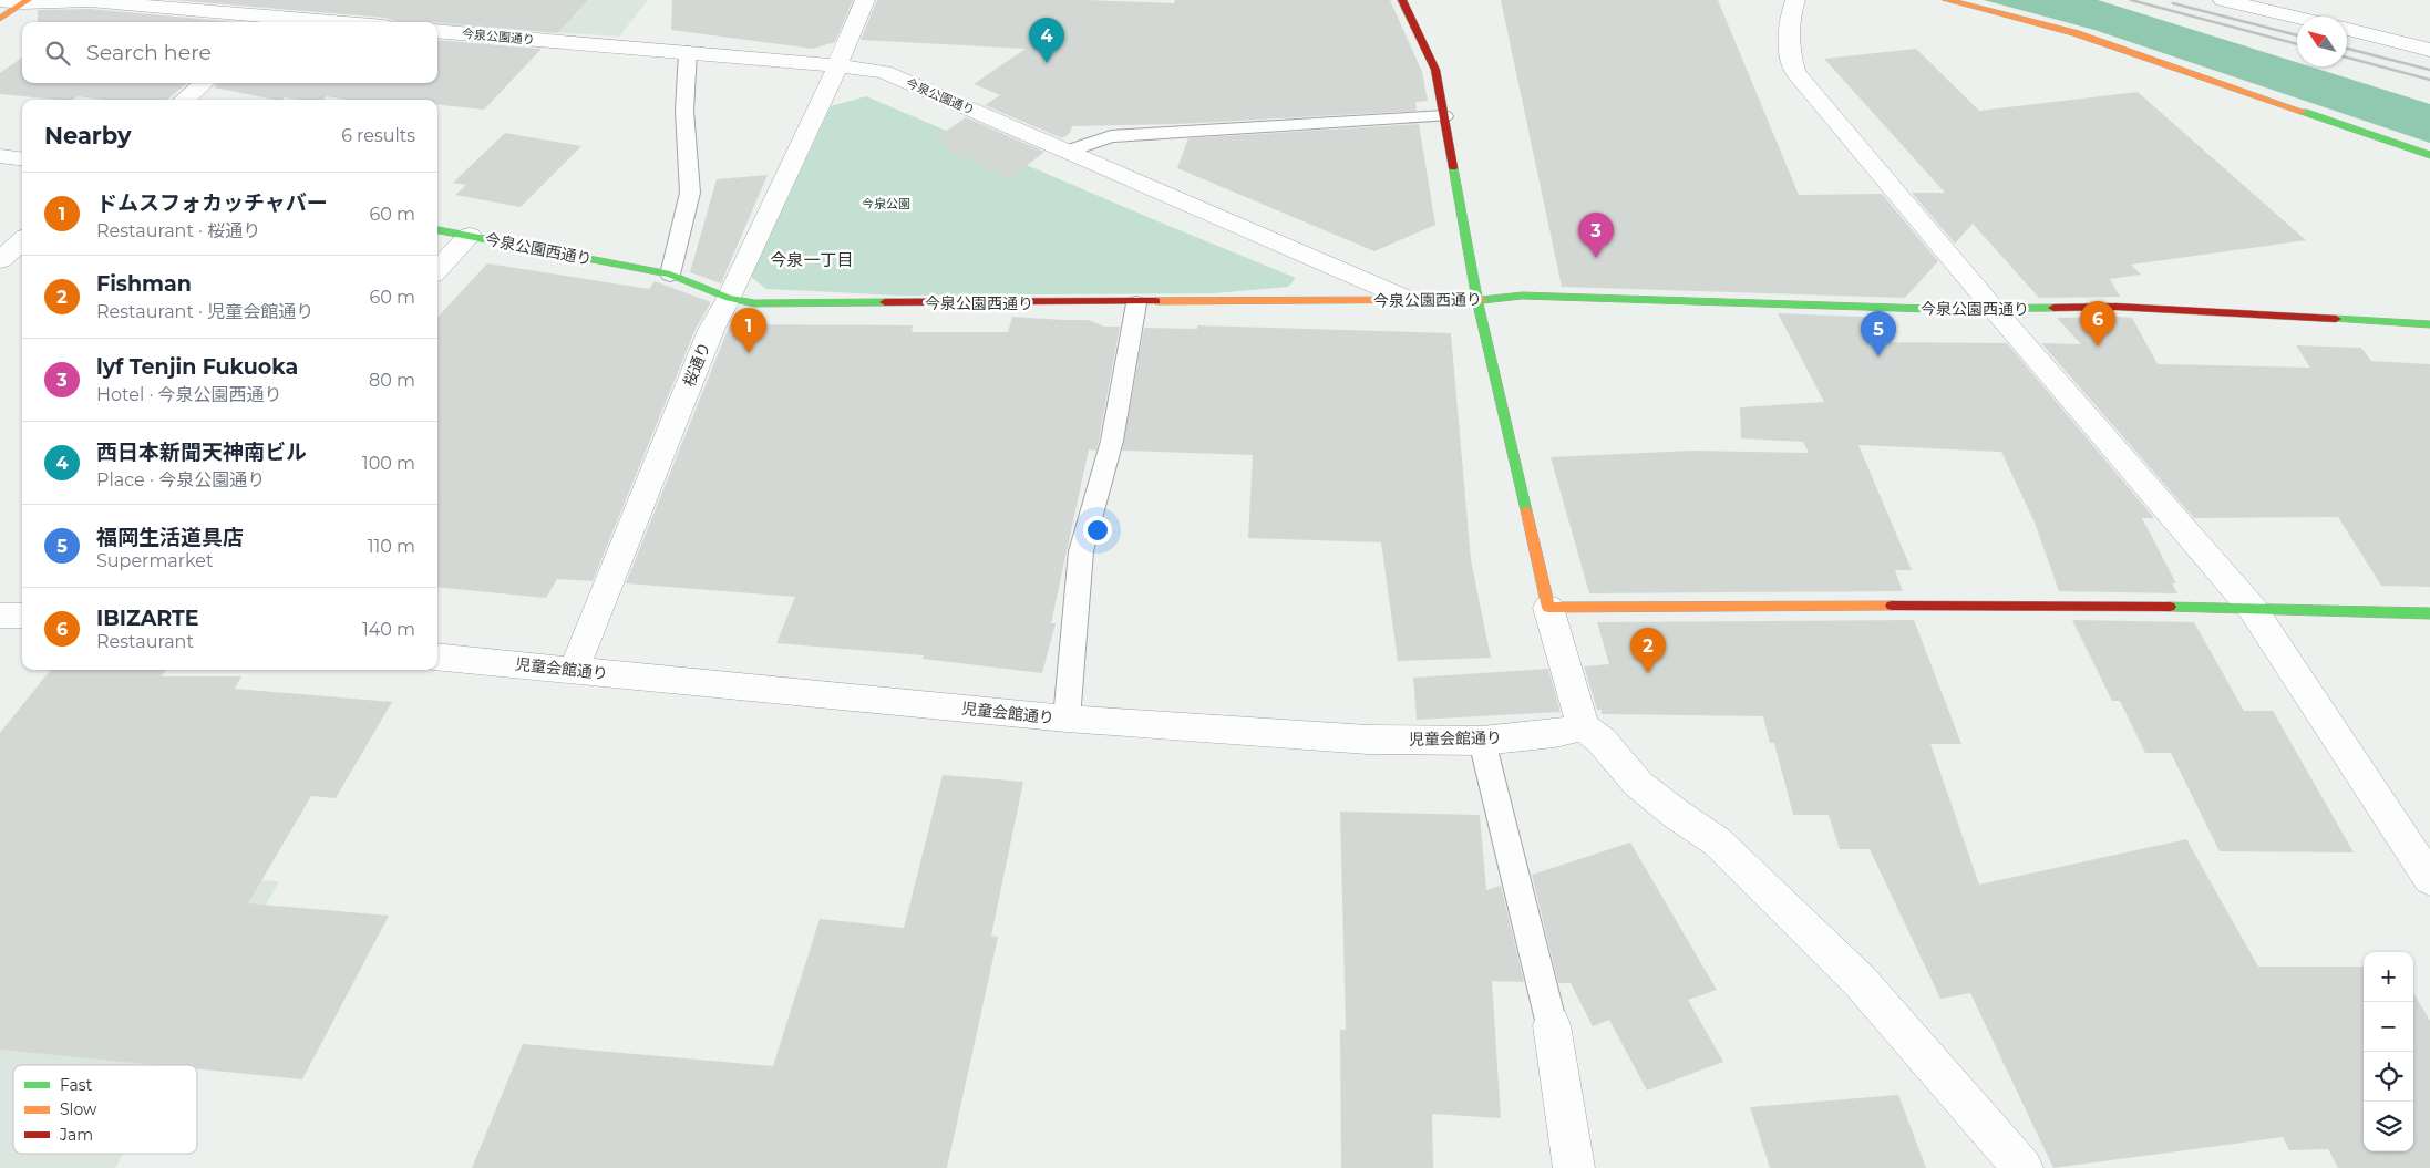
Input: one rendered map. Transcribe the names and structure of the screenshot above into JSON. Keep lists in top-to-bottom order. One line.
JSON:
{"streets":{"main road":["今泉公園西通り"],"street":["今泉公園通り","桜通り","児童会館通り"]},"crossings":[["今泉公園通り","今泉公園西通り"],["今泉公園通り","桜通り"],["今泉公園西通り","桜通り"],["桜通り","児童会館通り"]],"districts":["今泉一丁目"],"parks":["今泉公園"],"legend":["Fast","Slow","Jam"],"north":"top left","page":{"pins":["4","3","6","1","5","2"],"search":"Search here","heading":["Nearby","6 results"],"list":[{"mark":"1","name":"ドムスフォカッチャバー","note":"Restaurant · 桜通り","value":"60 m"},{"mark":"2","name":"Fishman","note":"Restaurant · 児童会館通り","value":"60 m"},{"mark":"3","name":"lyf Tenjin Fukuoka","note":"Hotel · 今泉公園西通り","value":"80 m"},{"mark":"4","name":"西日本新聞天神南ビル","note":"Place · 今泉公園通り","value":"100 m"},{"mark":"5","name":"福岡生活道具店","note":"Supermarket","value":"110 m"},{"mark":"6","name":"IBIZARTE","note":"Restaurant","value":"140 m"}],"map_buttons":["+","−"]}}
